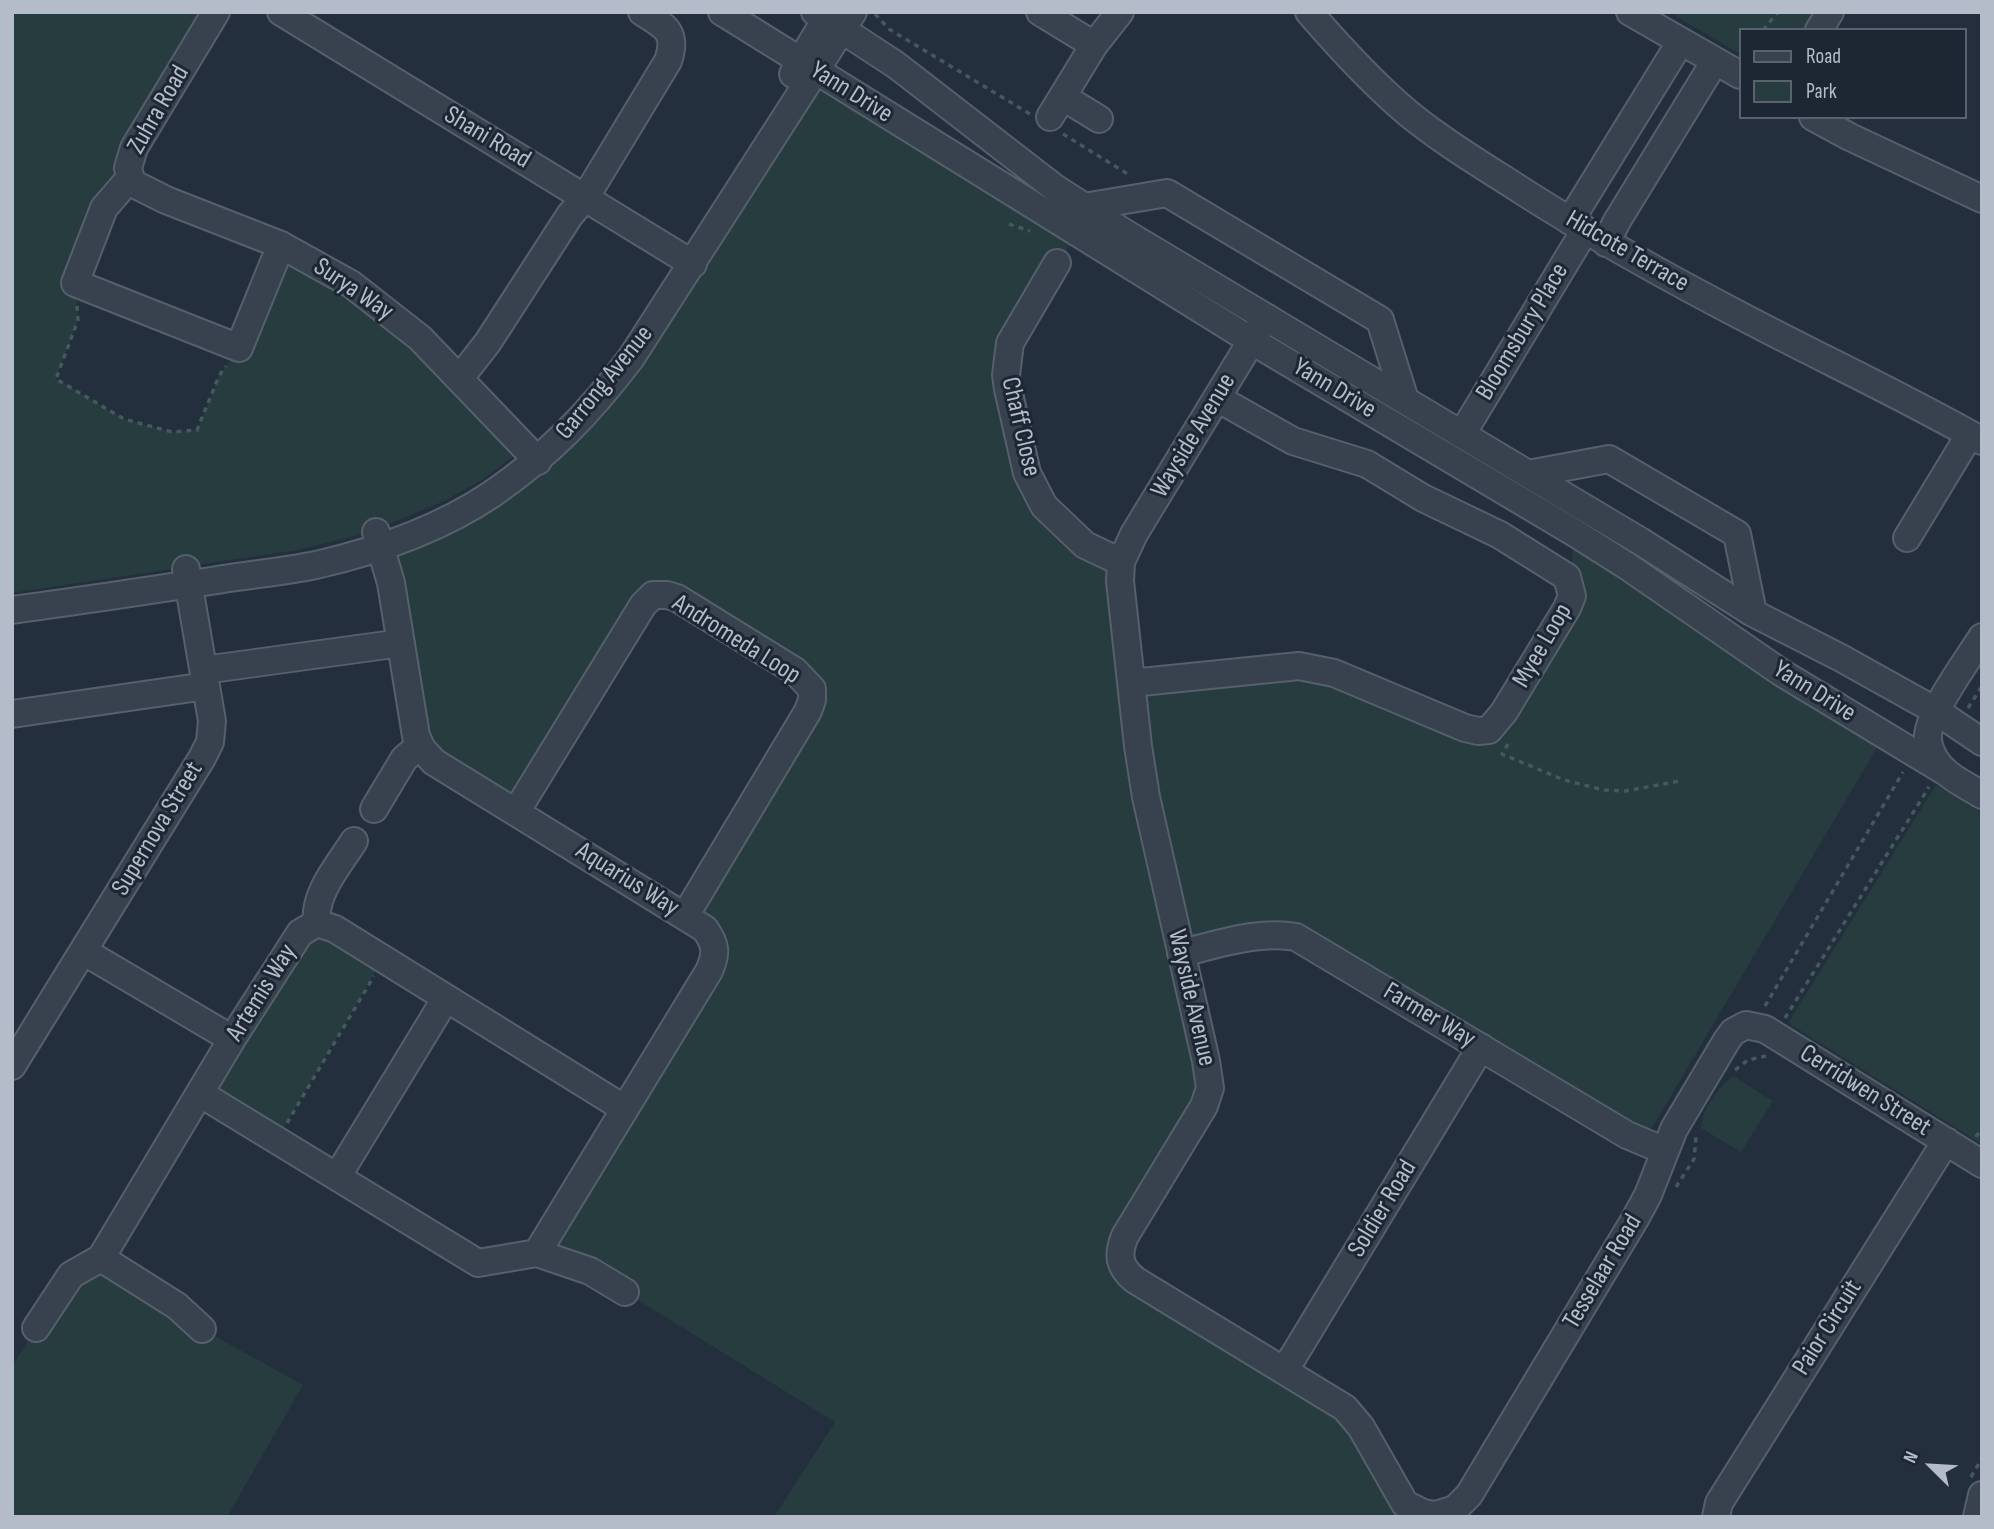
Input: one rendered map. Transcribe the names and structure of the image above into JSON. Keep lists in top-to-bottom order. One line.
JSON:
{"streets":{"street":["Yann Drive","Zuhra Road","Shani Road","Hidcote Terrace","Surya Way","Bloomsbury Place","Garrong Avenue","Chaff Close","Wayside Avenue","Andromeda Loop","Myee Loop","Supernova Street","Aquarius Way","Artemis Way","Farmer Way","Cerridwen Street","Soldier Road","Tesselaar Road","Paior Circuit"]},"crossings":[["Yann Drive","Bloomsbury Place"],["Yann Drive","Garrong Avenue"],["Yann Drive","Wayside Avenue"],["Zuhra Road","Surya Way"],["Shani Road","Garrong Avenue"],["Hidcote Terrace","Bloomsbury Place"],["Surya Way","Garrong Avenue"],["Garrong Avenue","Supernova Street"],["Chaff Close","Wayside Avenue"],["Wayside Avenue","Myee Loop"],["Wayside Avenue","Farmer Way"],["Wayside Avenue","Soldier Road"],["Wayside Avenue","Tesselaar Road"],["Andromeda Loop","Aquarius Way"],["Aquarius Way","Artemis Way"],["Farmer Way","Soldier Road"],["Farmer Way","Tesselaar Road"],["Cerridwen Street","Tesselaar Road"],["Cerridwen Street","Paior Circuit"]],"legend":["Road","Park"],"north":"top left"}
